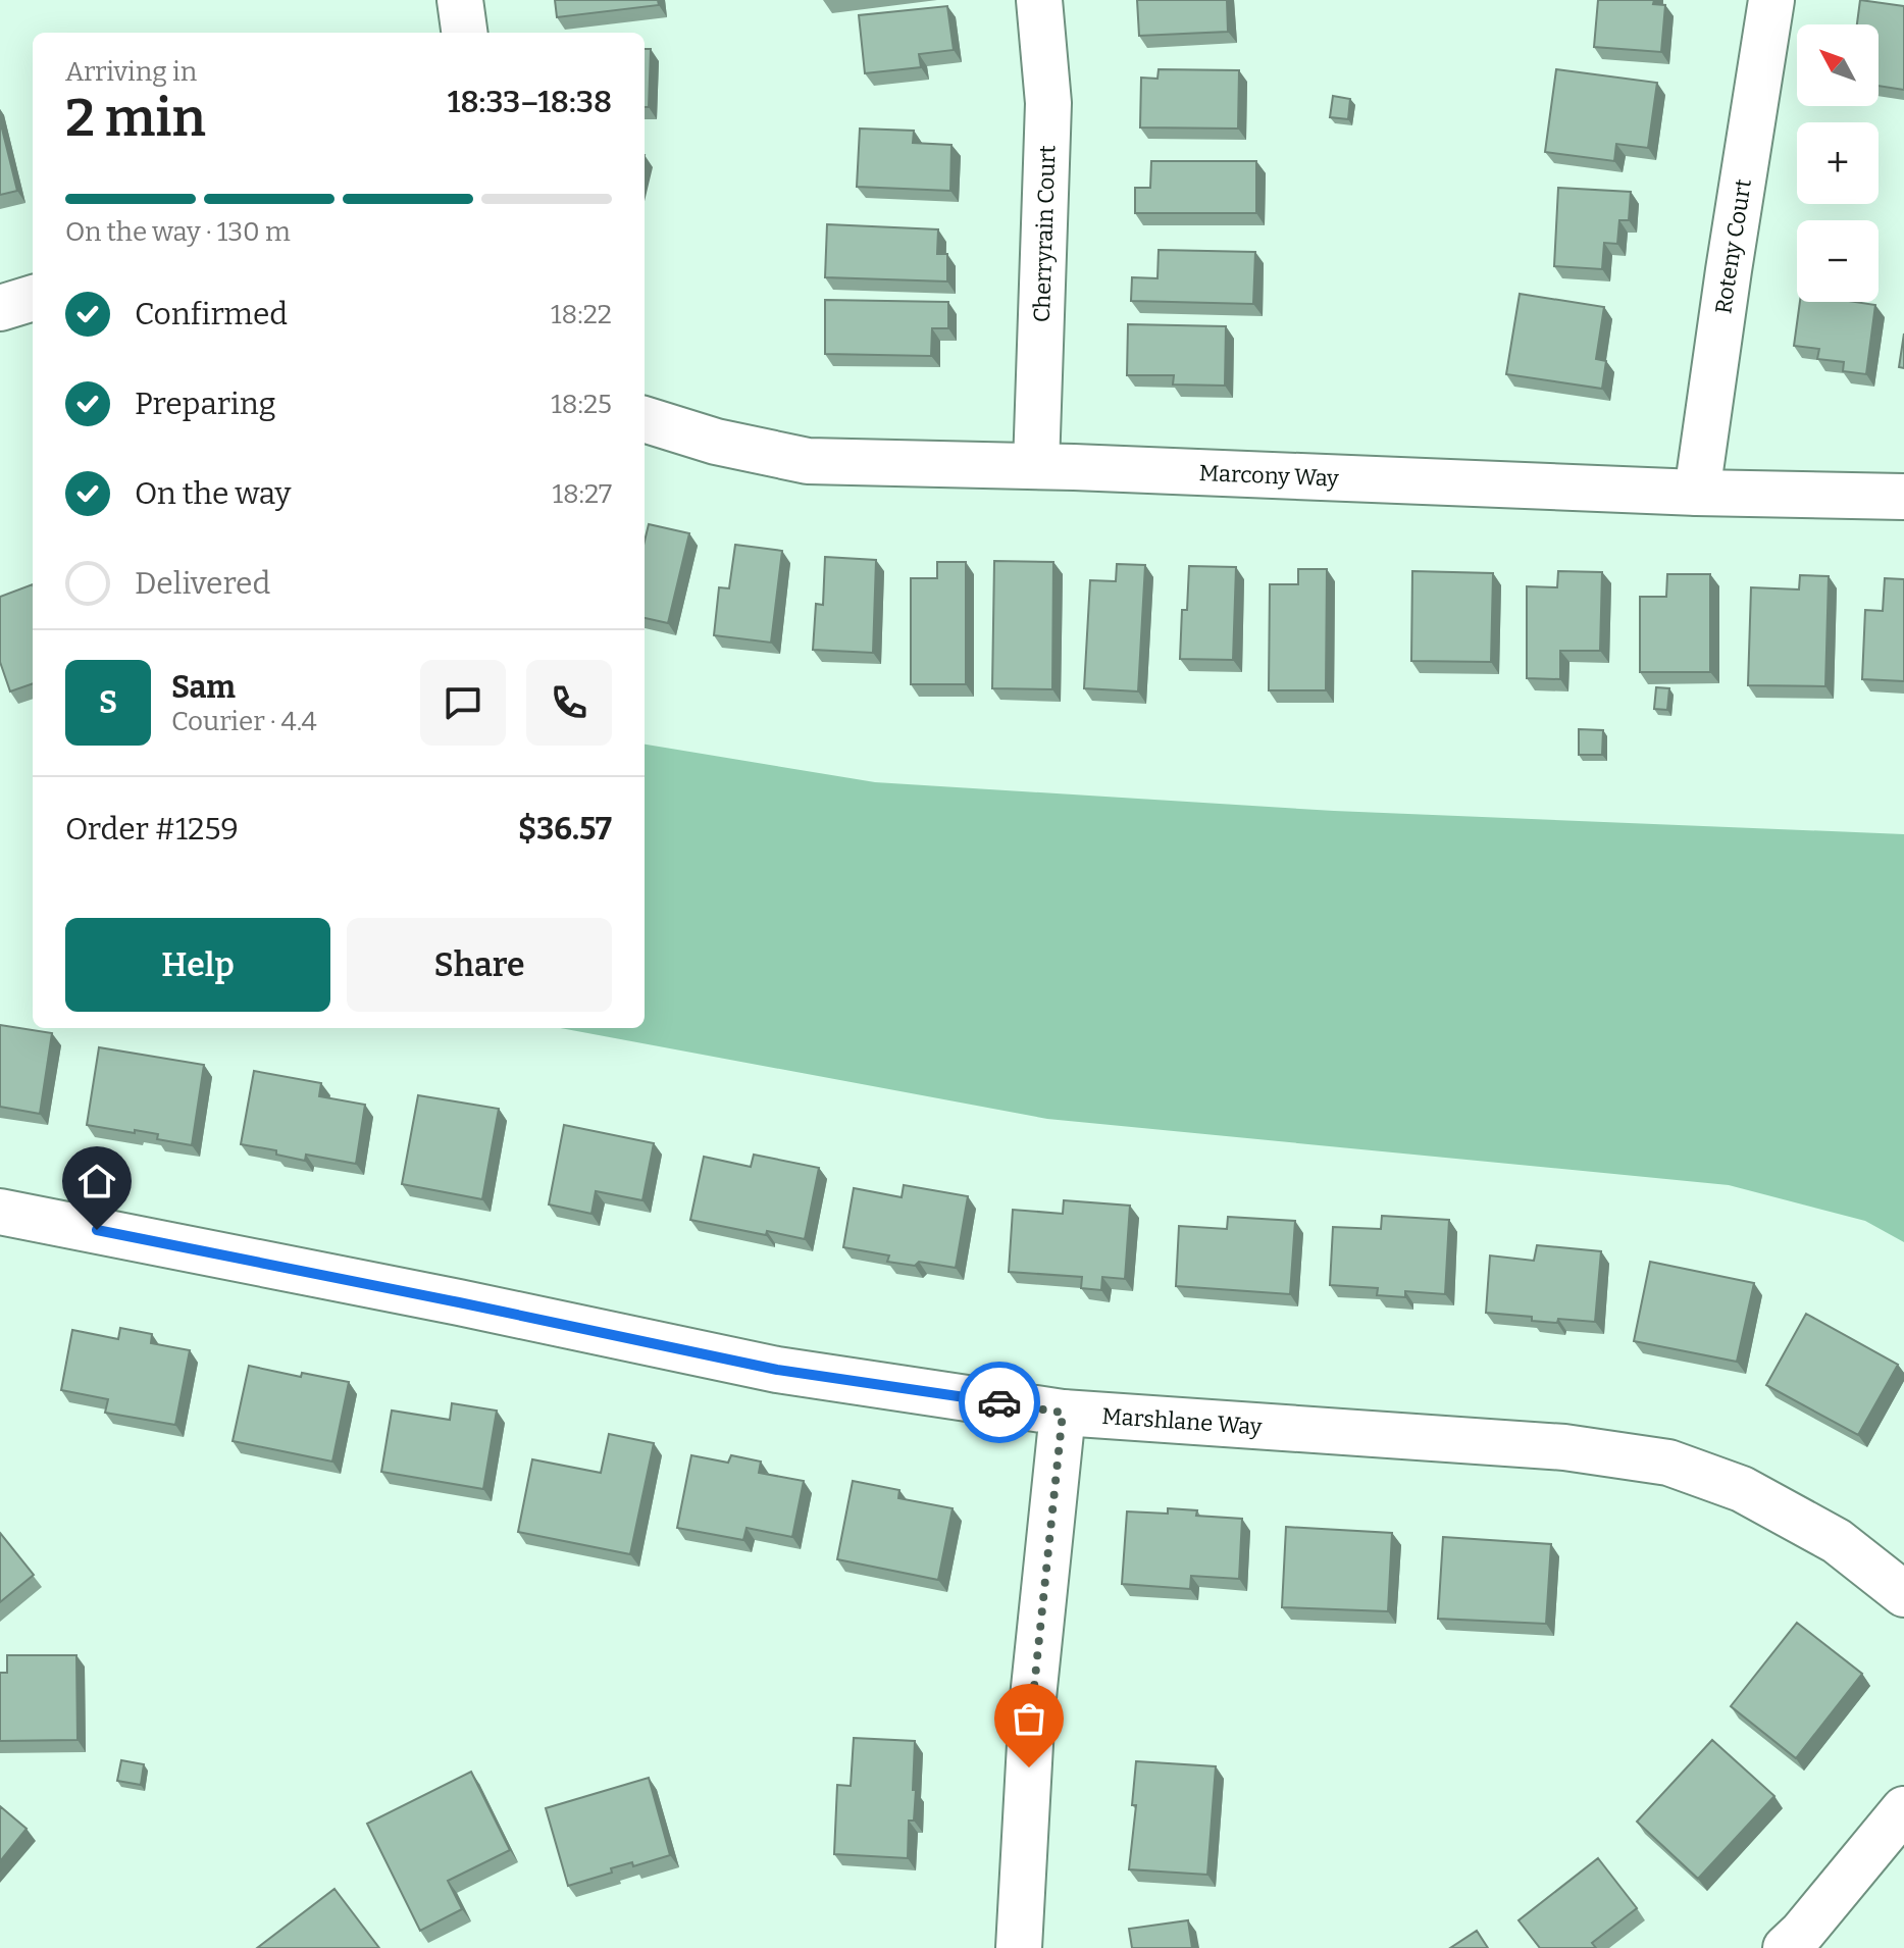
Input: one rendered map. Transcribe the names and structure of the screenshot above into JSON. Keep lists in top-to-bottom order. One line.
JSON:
{"streets":{"street":["Cherryrain Court","Roteny Court","Marcony Way","Marshlane Way"]},"crossings":[["Cherryrain Court","Marcony Way"],["Roteny Court","Marcony Way"]],"north":"top left","page":{"map_buttons":["+","−"],"heading":["2 min","Arriving in","18:33–18:38"],"panel":["Sam","Courier · 4.4","Order #1259","$36.57"],"bar":"On the way · 130 m","list":[["Confirmed","18:22"],["Preparing","18:25"],["On the way","18:27"],"Delivered"],"round":"S","buttons":["Help","Share"]}}
